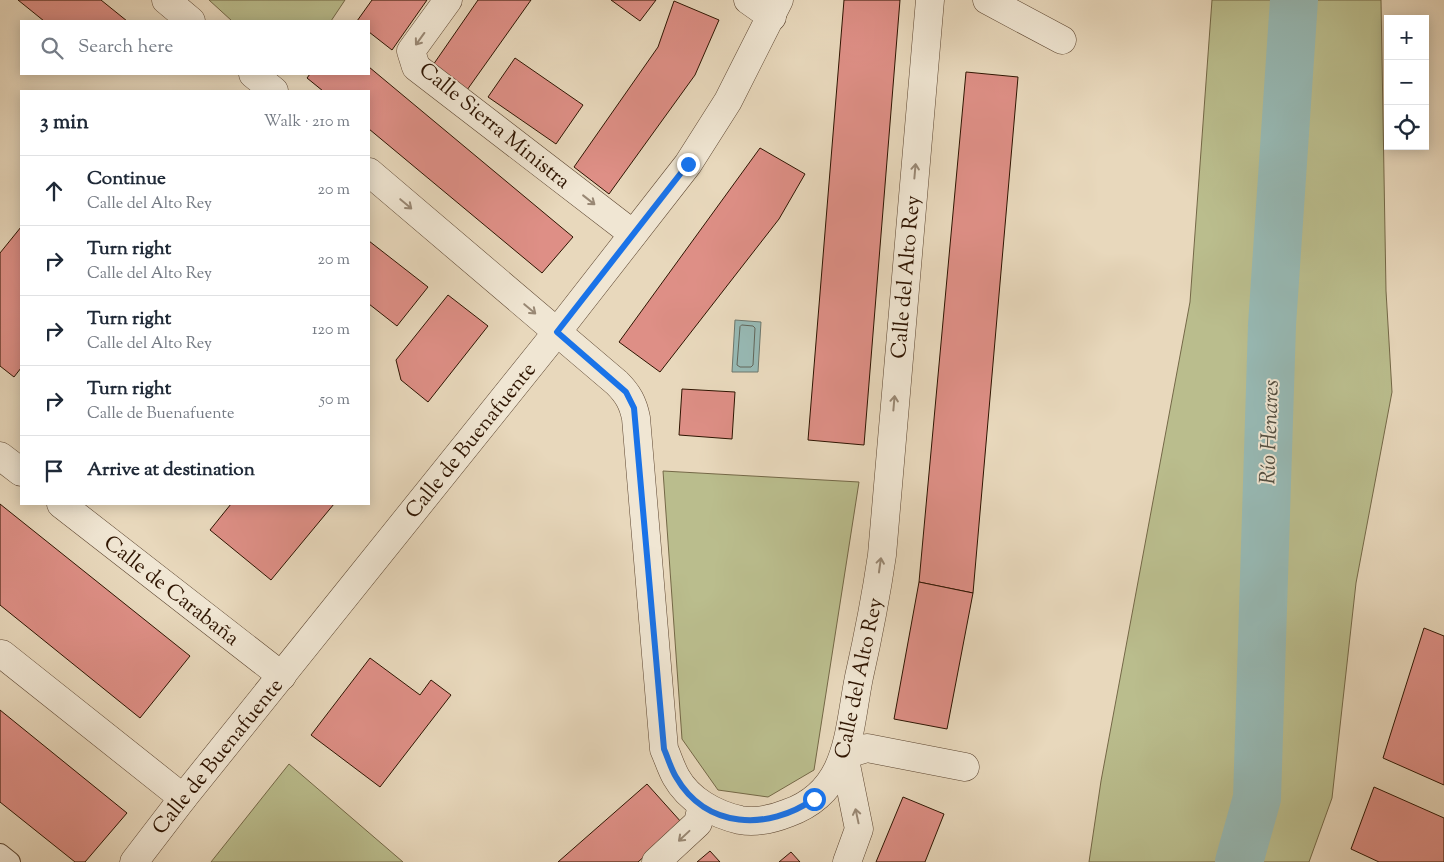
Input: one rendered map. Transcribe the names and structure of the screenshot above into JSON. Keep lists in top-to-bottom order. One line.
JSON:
{"streets":{"street":["Calle Sierra Ministra","Calle del Alto Rey","Calle de Buenafuente","Calle de Carabaña"]},"crossings":[["Calle Sierra Ministra","Calle de Buenafuente"],["Calle del Alto Rey","Calle de Buenafuente"],["Calle de Buenafuente","Calle de Carabaña"]],"one_way":["Calle Sierra Ministra"],"water":["Río Henares"],"page":{"map_buttons":["+","−"],"search":"Search here","heading":["3 min","Walk · 210 m"],"list":[["Continue","Calle del Alto Rey","20 m"],["Turn right","Calle del Alto Rey","20 m"],["Turn right","Calle del Alto Rey","120 m"],["Turn right","Calle de Buenafuente","50 m"],"Arrive at destination"]}}
